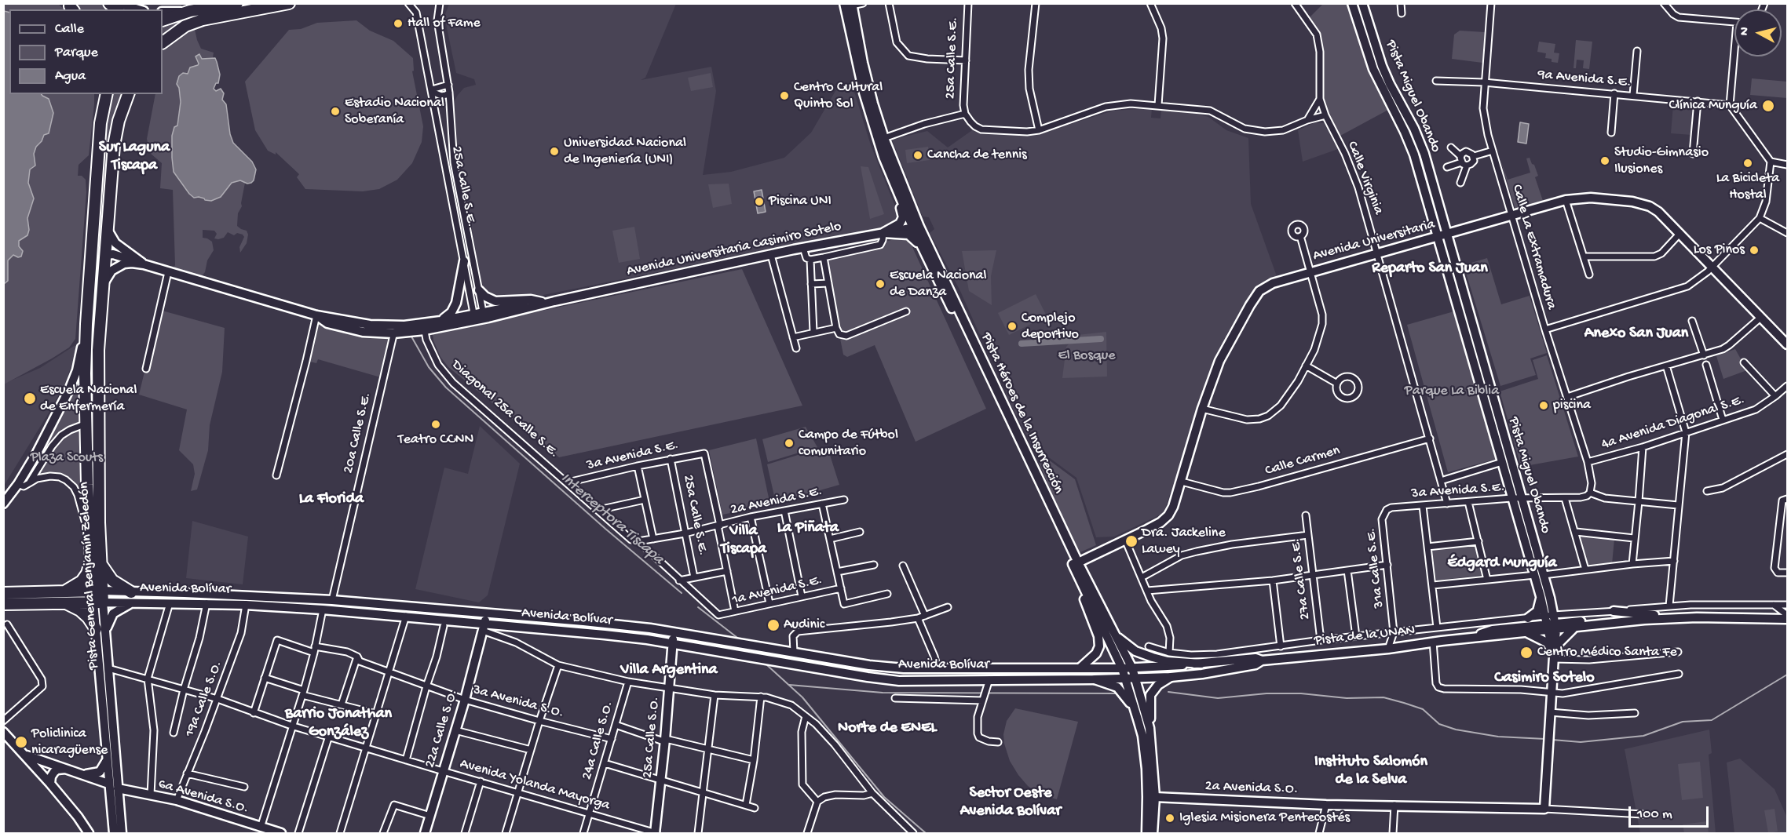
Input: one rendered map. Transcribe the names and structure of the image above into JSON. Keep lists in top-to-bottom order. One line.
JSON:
{"streets":{"highway":["Pista General Benjamín Zeledón","Avenida Bolívar"],"main road":["Pista Miguel Obando","Avenida Universitaria","Avenida Universitaria Casimiro Sotelo","Pista Héroes de la Insurrección","Pista de la UNAN","22a Calle S.O.","25a Calle S.O.","2a Avenida S.O.","6a Avenida S.O."],"street":["25a Calle S.E.","9a Avenida S.E.","Calle Virginia","Calle La Extramadura","Diagonal 25a Calle S.E.","4a Avenida Diagonal S.E.","20a Calle S.E.","3a Avenida S.E.","Calle Carmen","2a Avenida S.E.","31a Calle S.E.","27a Calle S.E.","1a Avenida S.E.","19a Calle S.O.","3a Avenida S.O.","24a Calle S.O.","Avenida Yolanda Mayorga"]},"crossings":[["25a Calle S.E.","Avenida Universitaria Casimiro Sotelo"],["25a Calle S.E.","3a Avenida S.E."],["25a Calle S.E.","2a Avenida S.E."],["9a Avenida S.E.","Calle La Extramadura"],["Pista Miguel Obando","Avenida Universitaria"],["Pista Miguel Obando","3a Avenida S.E."],["Pista Miguel Obando","Pista de la UNAN"],["Pista Miguel Obando","2a Avenida S.O."],["Calle Virginia","Avenida Universitaria"],["Calle Virginia","3a Avenida S.E."],["Calle Virginia","Calle Carmen"],["Avenida Universitaria","Calle La Extramadura"],["Avenida Universitaria","Pista Héroes de la Insurrección"],["Avenida Universitaria","Calle Carmen"],["Calle La Extramadura","4a Avenida Diagonal S.E."],["Calle La Extramadura","3a Avenida S.E."],["Avenida Universitaria Casimiro Sotelo","Diagonal 25a Calle S.E."],["Avenida Universitaria Casimiro Sotelo","Pista Héroes de la Insurrección"],["Avenida Universitaria Casimiro Sotelo","20a Calle S.E."],["Avenida Universitaria Casimiro Sotelo","Pista General Benjamín Zeledón"],["Diagonal 25a Calle S.E.","3a Avenida S.E."],["Diagonal 25a Calle S.E.","2a Avenida S.E."],["Pista Héroes de la Insurrección","Avenida Bolívar"],["Pista Héroes de la Insurrección","Pista de la UNAN"],["Pista Héroes de la Insurrección","2a Avenida S.O."],["20a Calle S.E.","Avenida Bolívar"],["3a Avenida S.E.","2a Avenida S.E."],["3a Avenida S.E.","31a Calle S.E."],["31a Calle S.E.","Pista de la UNAN"],["Pista General Benjamín Zeledón","Avenida Bolívar"],["Pista General Benjamín Zeledón","Avenida Yolanda Mayorga"],["Pista General Benjamín Zeledón","6a Avenida S.O."],["Avenida Bolívar","Pista de la UNAN"],["Avenida Bolívar","19a Calle S.O."],["Avenida Bolívar","22a Calle S.O."],["Avenida Bolívar","25a Calle S.O."],["19a Calle S.O.","Avenida Yolanda Mayorga"],["19a Calle S.O.","6a Avenida S.O."],["3a Avenida S.O.","22a Calle S.O."],["3a Avenida S.O.","24a Calle S.O."],["22a Calle S.O.","Avenida Yolanda Mayorga"],["25a Calle S.O.","Avenida Yolanda Mayorga"],["24a Calle S.O.","Avenida Yolanda Mayorga"]],"districts":["Sur Laguna Tiscapa","Reparto San Juan","Anexo San Juan","La Florida","La Piñata","Villa Tiscapa","Édgard Munguía","Villa Argentina","Casimiro Sotelo","Barrio Jonathan González","Norte de ENEL","Instituto Salomón de la Selva","Sector Oeste Avenida Bolívar"],"water":["Interceptora Tiscapa"],"parks":["El Bosque","Parque La Biblia","Plaza Scouts"],"places":["Hall of Fame","Centro Cultural Quinto Sol","Clínica Munguía","Estadio Nacional Soberanía","Universidad Nacional de Ingeniería (UNI)","Cancha de tennis","Studio-Gimnasio Ilusiones","La Bicicleta Hostal","Piscina UNI","Los Pinos","Escuela Nacional de Danza","Complejo deportivo","Escuela Nacional de Enfermería","piscina","Teatro CCNN","Campo de Fútbol comunitario","Dra. Jackeline Lawey","Audinic","Centro Médico Santa Fe","Policlinica nicaragüense","Iglesia Misionera Pentecostés"],"legend":["Calle","Parque","Agua"],"scale_bar":"100 m","north":"left"}
